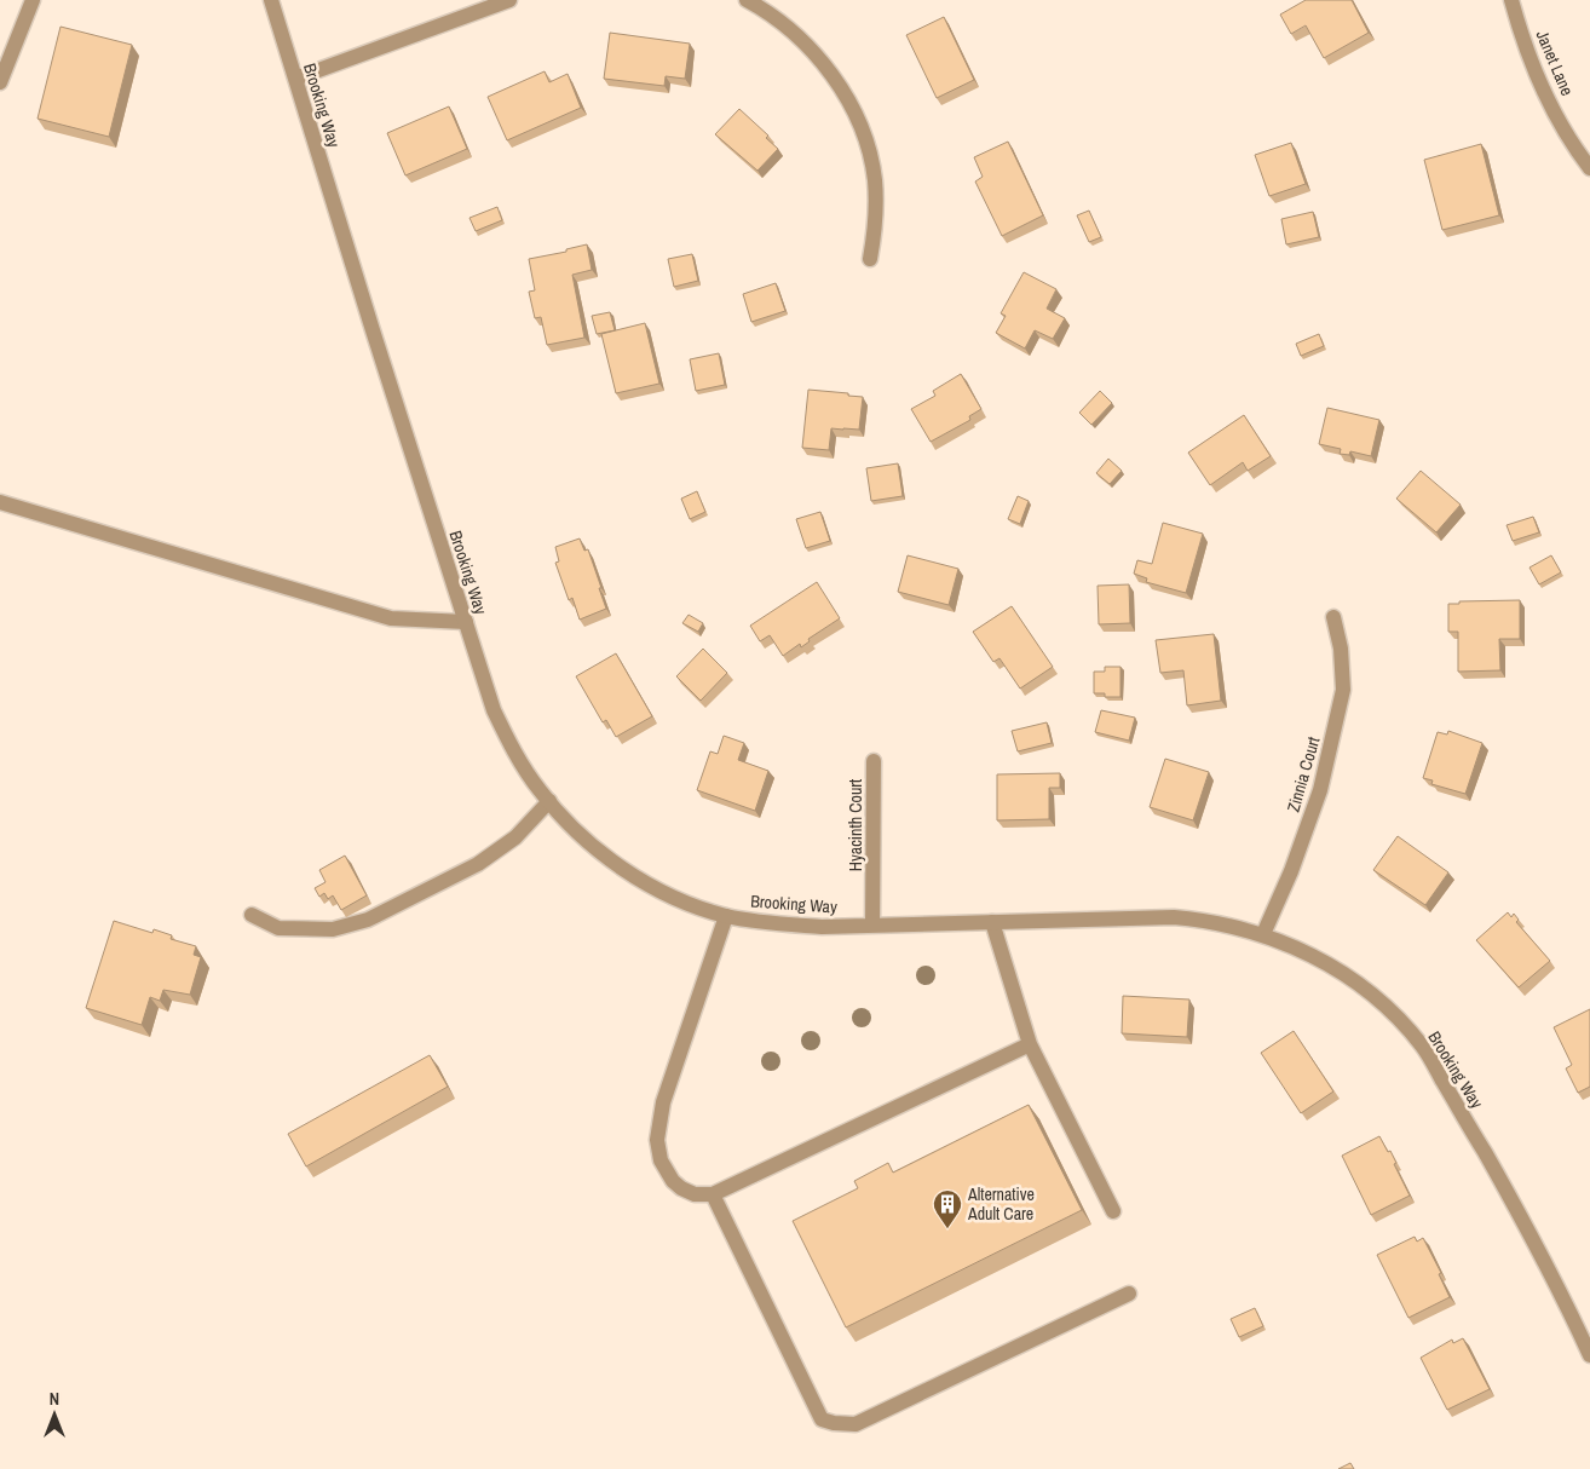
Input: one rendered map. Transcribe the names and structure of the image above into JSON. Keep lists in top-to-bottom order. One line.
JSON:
{"streets":{"street":["Janet Lane","Brooking Way","Zinnia Court","Hyacinth Court"]},"crossings":[["Brooking Way","Zinnia Court"],["Brooking Way","Hyacinth Court"]],"places":{"building":["Alternative Adult Care"]},"north":"top"}
